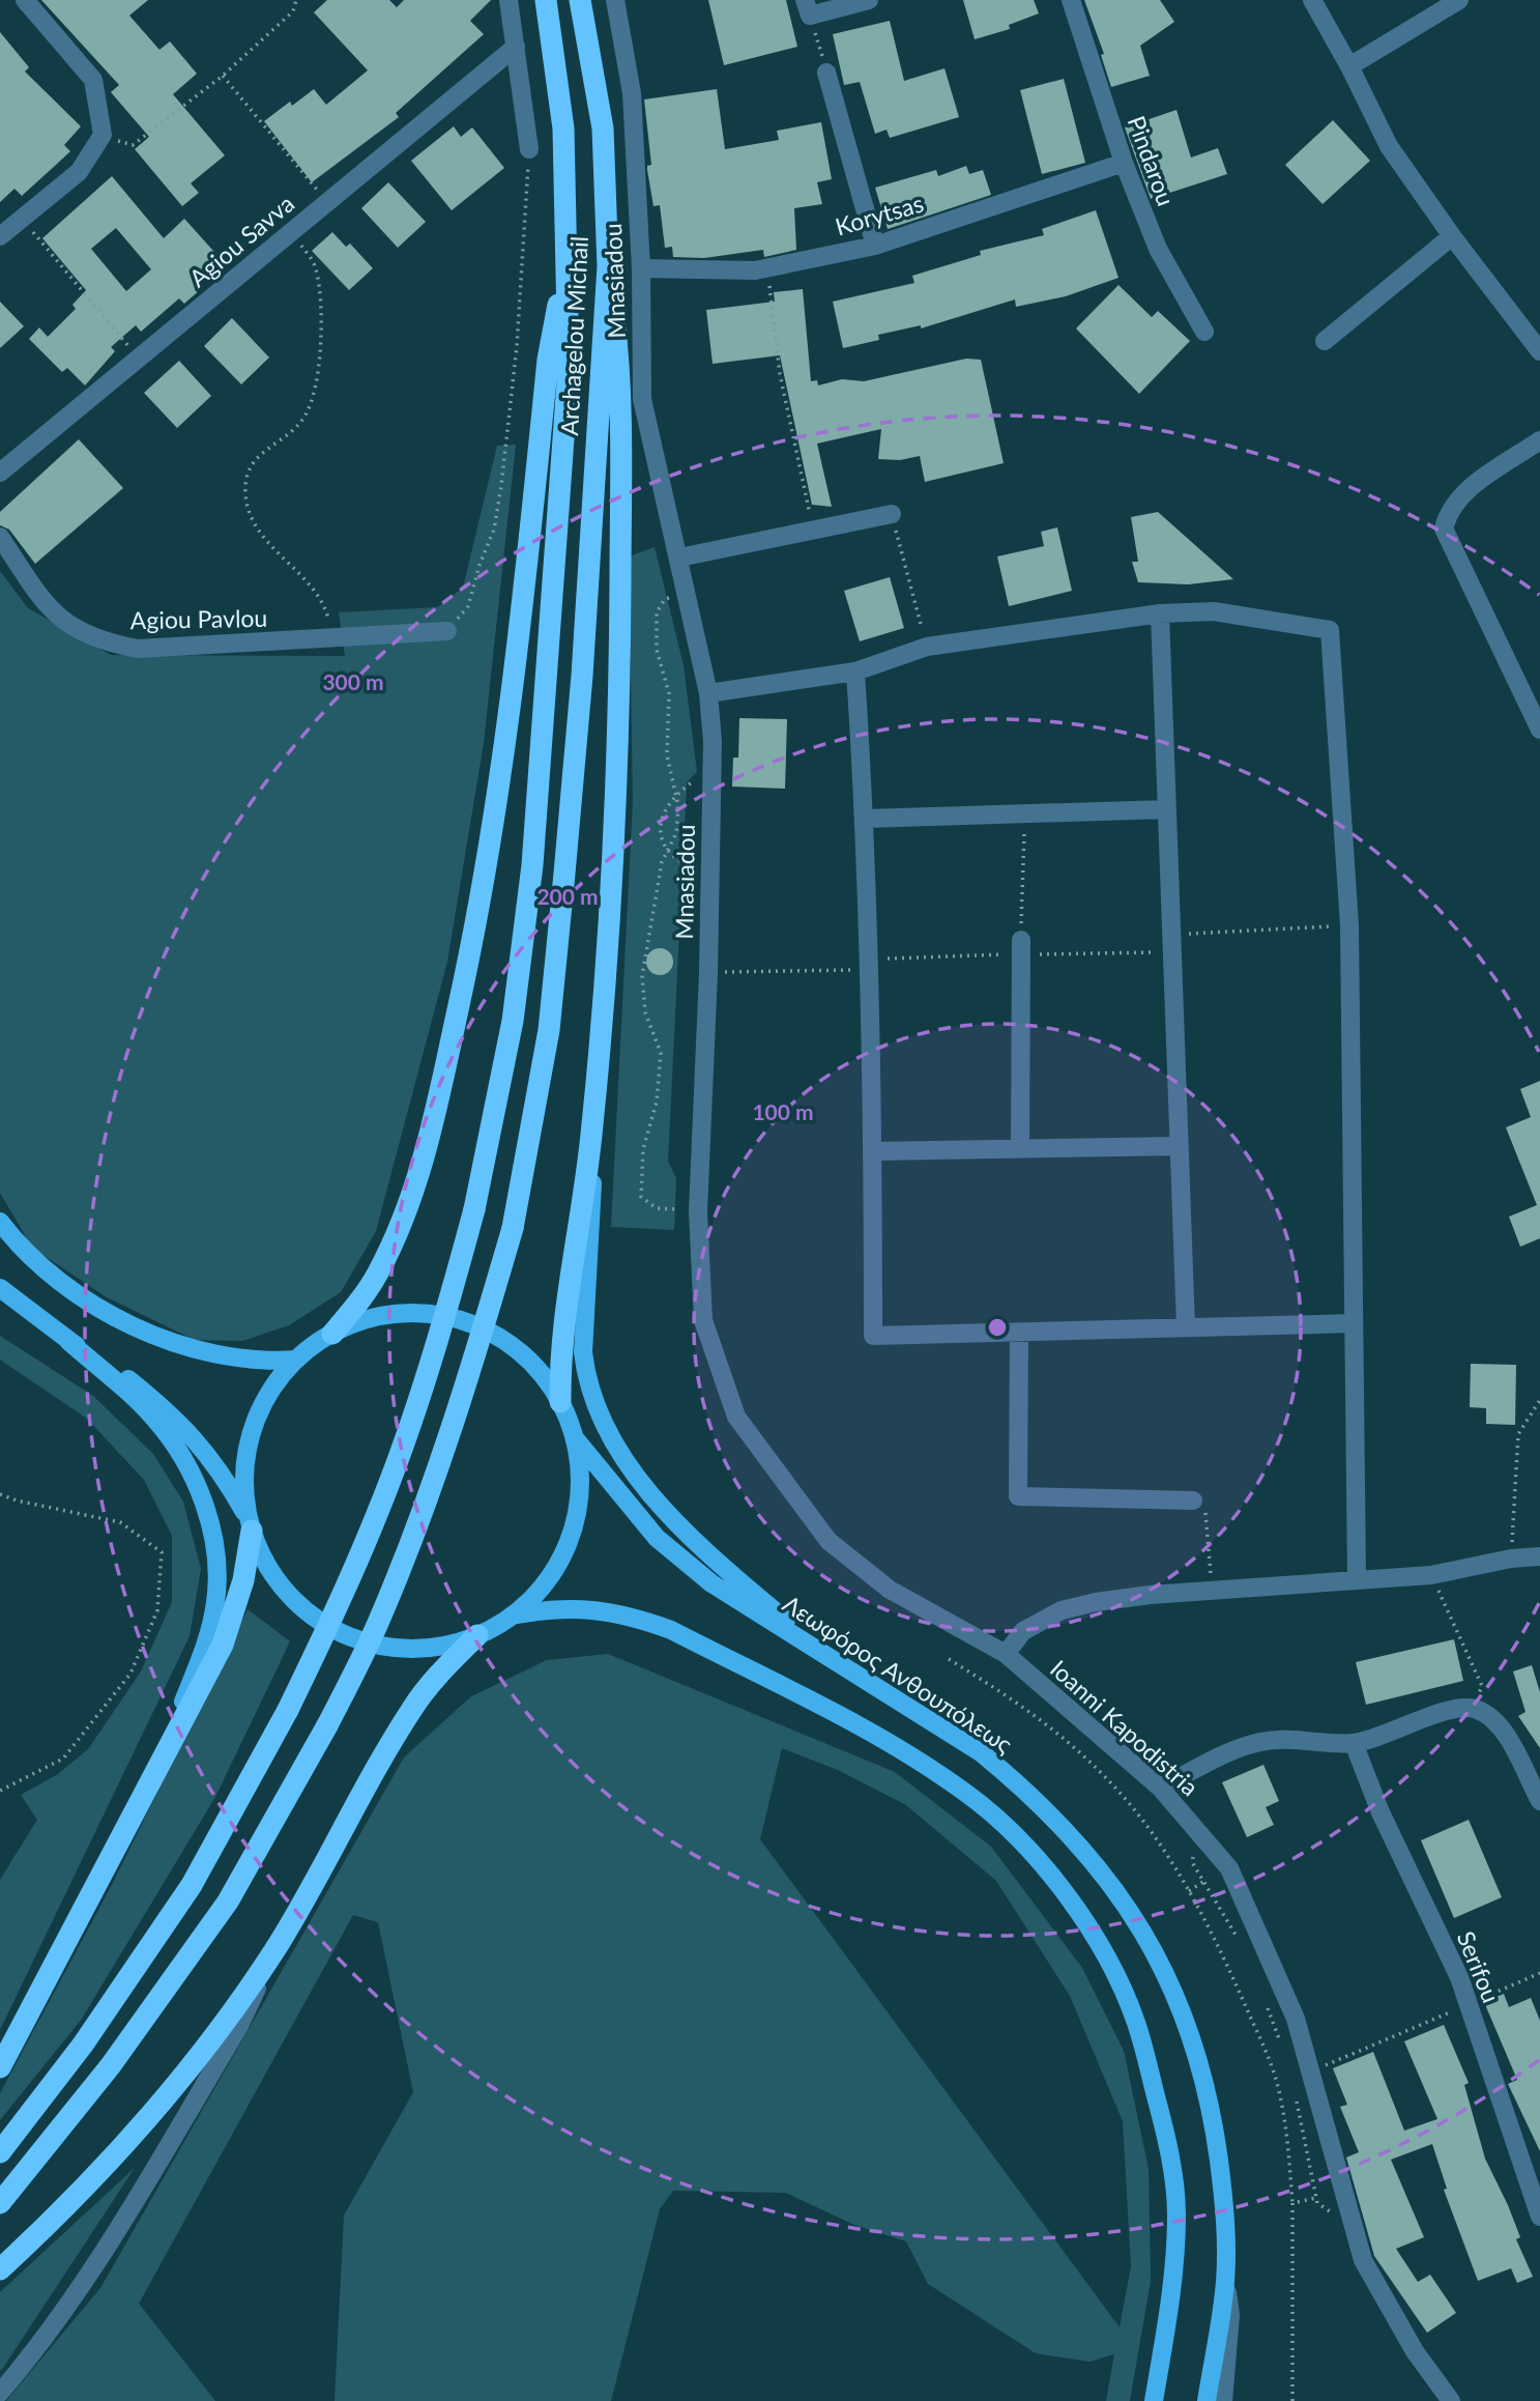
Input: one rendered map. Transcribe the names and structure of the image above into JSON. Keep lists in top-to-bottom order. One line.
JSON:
{"streets":{"highway":["Archagelou Michail"],"main road":["Λεωφόρος Ανθουπόλεως"],"street":["Pindarou","Korytsas","Agiou Savva","Mnasiadou","Agiou Pavlou","Ioanni Kapodistria","Serifou"]},"crossings":[["Pindarou","Korytsas"],["Korytsas","Mnasiadou"],["Mnasiadou","Ioanni Kapodistria"]],"rings":["300 m","200 m","100 m"]}
